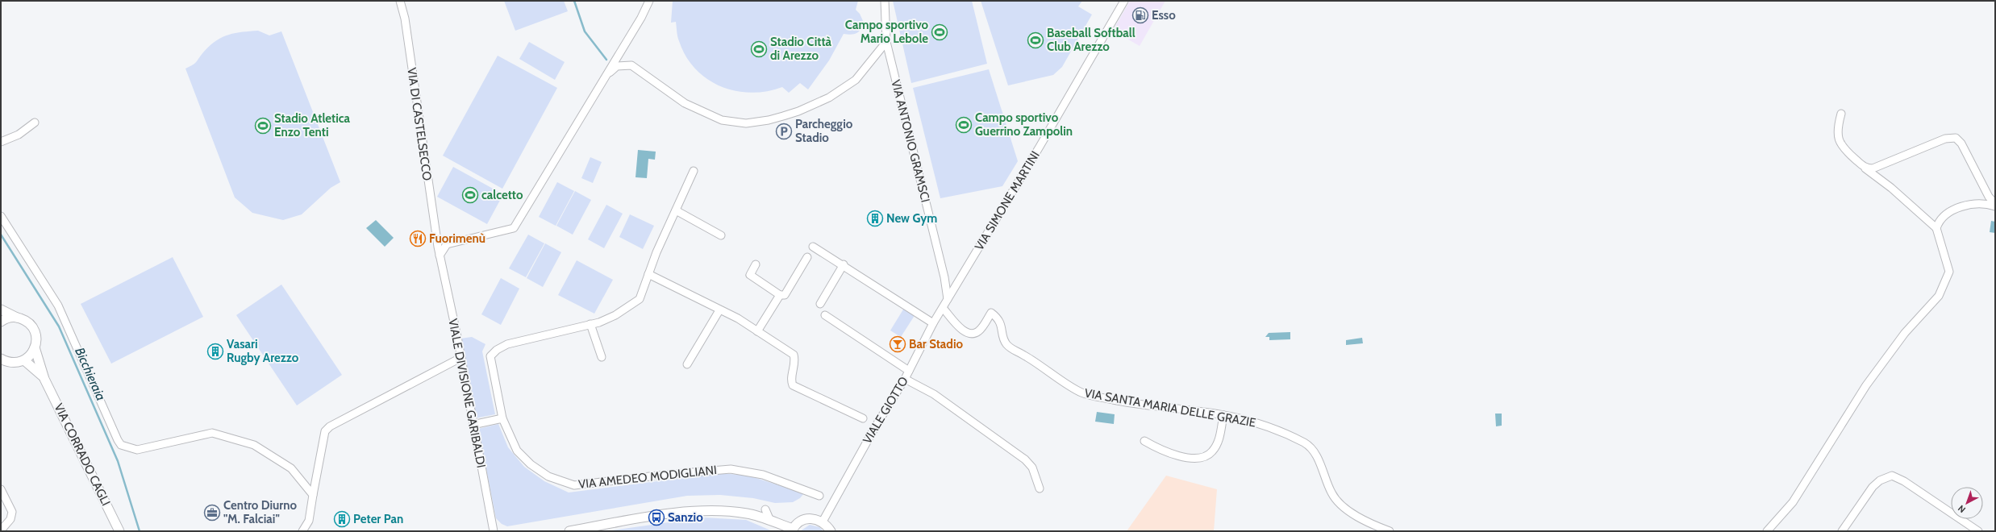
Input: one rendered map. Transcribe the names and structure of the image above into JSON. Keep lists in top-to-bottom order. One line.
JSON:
{"streets":{"main road":["VIA CORRADO CAGLI"],"street":["VIA DI CASTELSECCO","VIA ANTONIO GRAMSCI","VIA SIMONE MARTINI","VIALE DIVISIONE GARIBALDI","VIA SANTA MARIA DELLE GRAZIE","VIALE GIOTTO","VIA AMEDEO MODIGLIANI"]},"crossings":[["VIA DI CASTELSECCO","VIALE DIVISIONE GARIBALDI"],["VIA ANTONIO GRAMSCI","VIA SIMONE MARTINI"],["VIA ANTONIO GRAMSCI","VIALE GIOTTO"],["VIA SIMONE MARTINI","VIALE GIOTTO"],["VIA SANTA MARIA DELLE GRAZIE","VIALE GIOTTO"]],"water":["Bicchieraia"],"places":{"fuel station":["Esso"],"sports":["Campo sportivo Mario Lebole","Baseball Softball Club Arezzo","Stadio Città di Arezzo","Campo sportivo Guerrino Zampolin","Stadio Atletica Enzo Tenti","calcetto"],"parking":["Parcheggio Stadio"],"building":["New Gym","Vasari Rugby Arezzo","Peter Pan"],"restaurant":["Fuorimenù"],"bar":["Bar Stadio"],"office":["Centro Diurno \"M. Falciai\""],"bus stop":["Sanzio"]},"north":"bottom left"}
